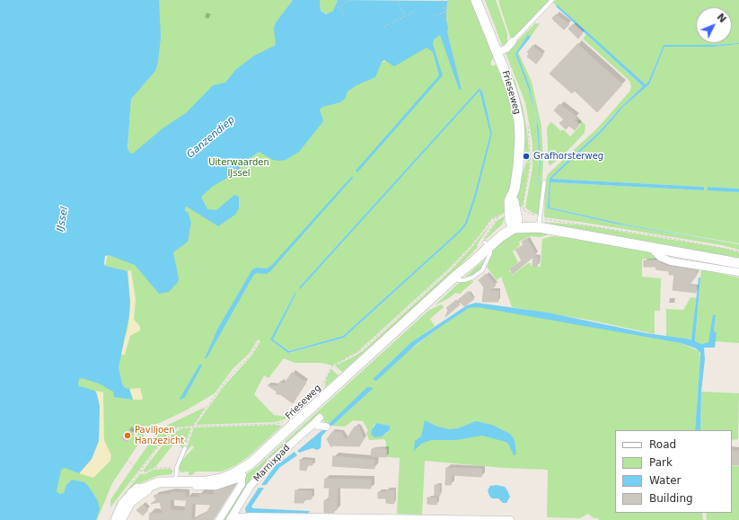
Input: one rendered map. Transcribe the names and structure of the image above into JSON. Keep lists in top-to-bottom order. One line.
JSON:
{"streets":{"main road":["Frieseweg"],"street":["Marnixpad"]},"water":["Ganzendiep","IJssel"],"parks":["Uiterwaarden IJssel"],"places":["Grafhorsterweg","Paviljoen Hanzezicht"],"legend":["Road","Park","Water","Building"],"north":"top right"}
